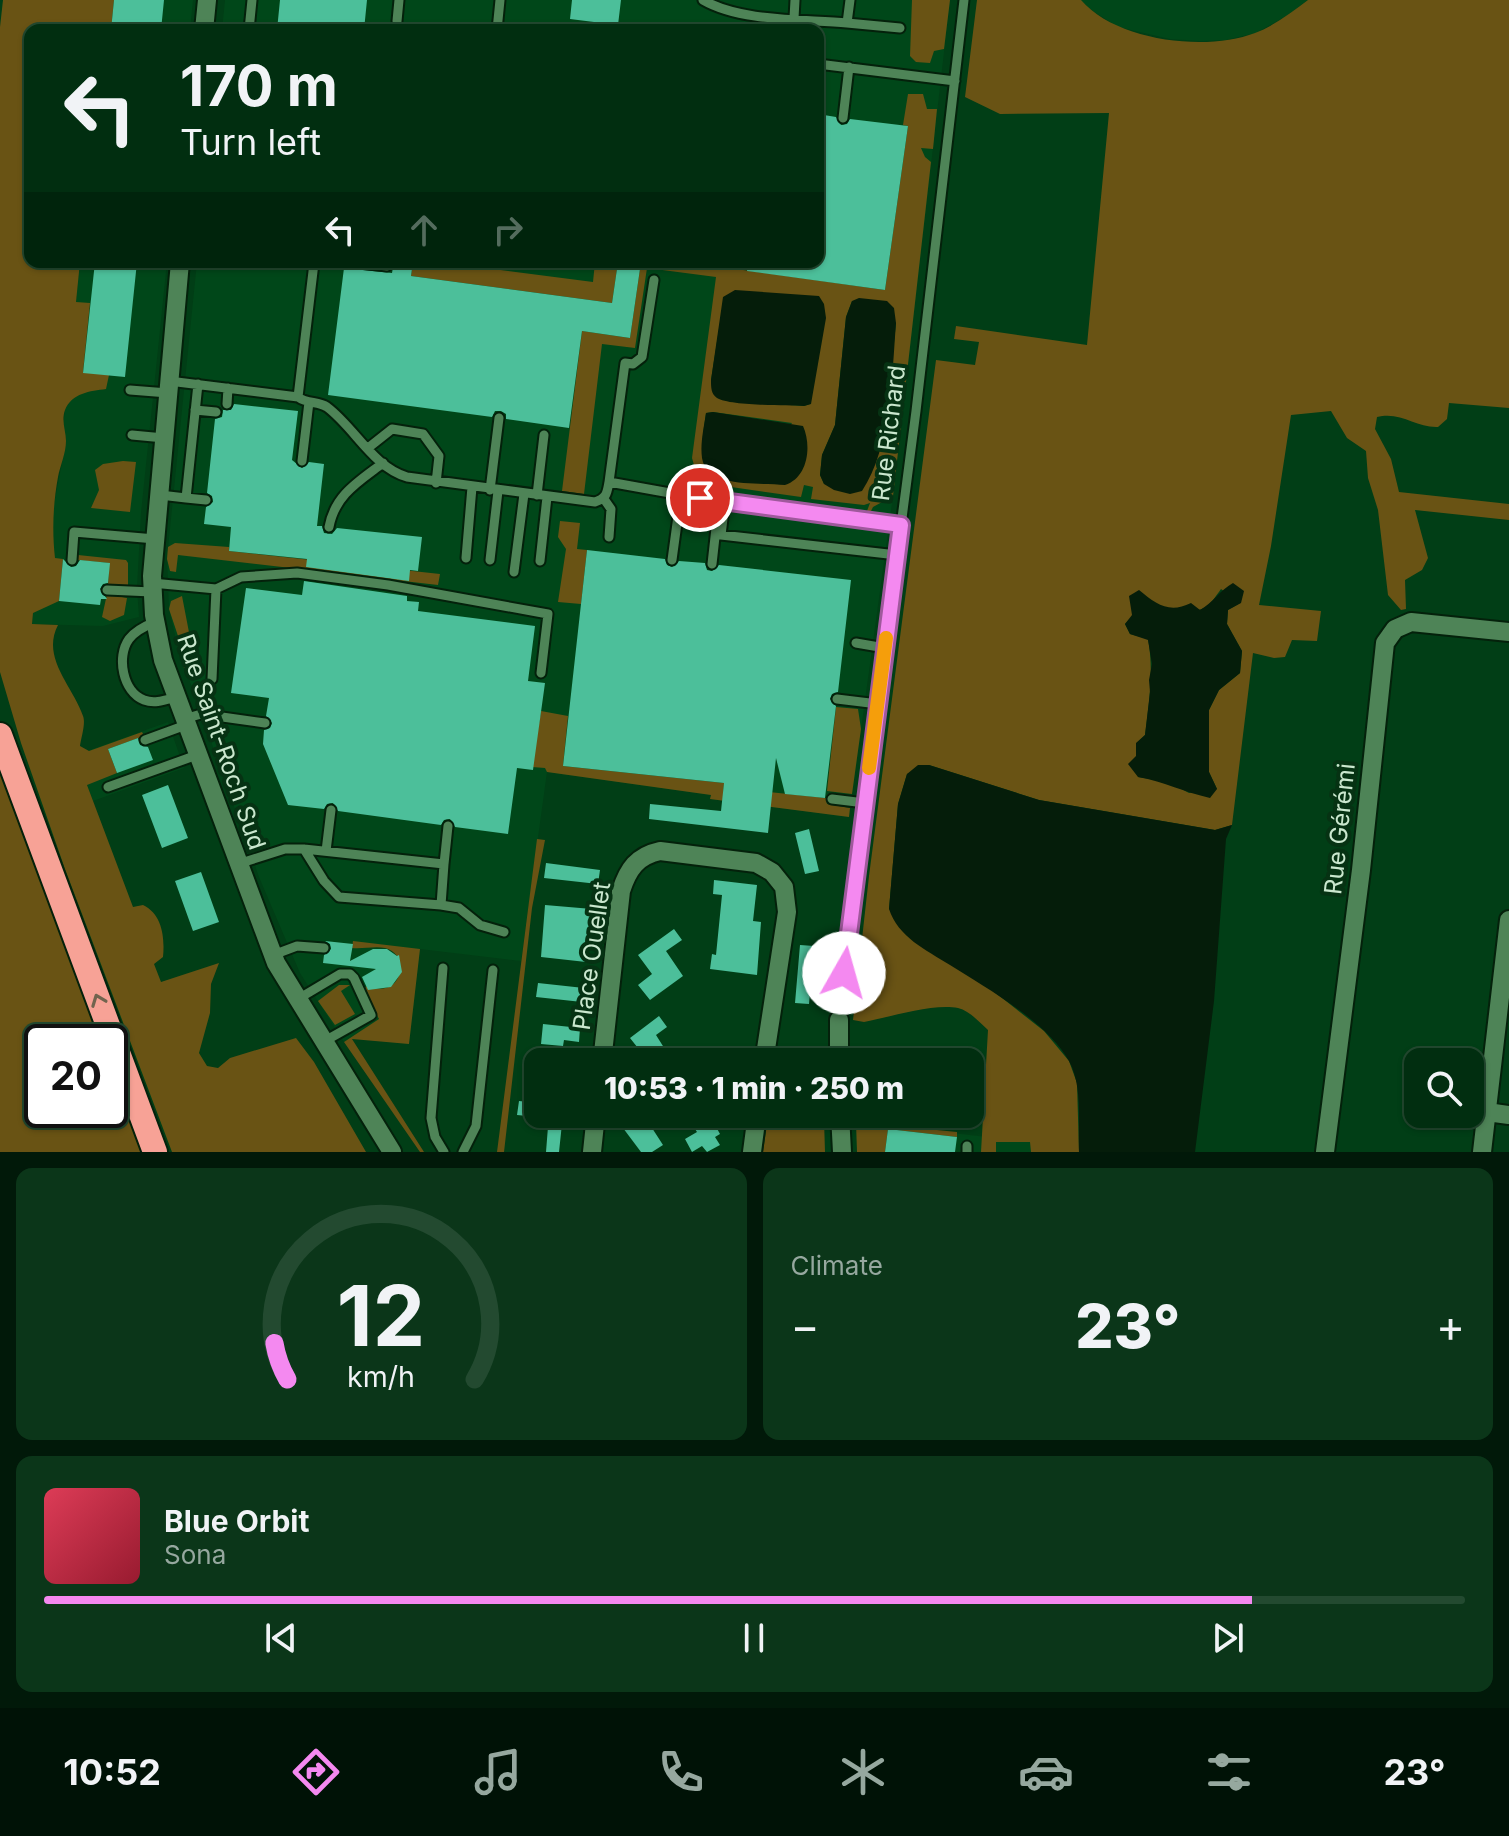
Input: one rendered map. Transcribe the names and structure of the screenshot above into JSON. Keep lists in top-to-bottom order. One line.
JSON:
{"streets":{"street":["Rue Richard","Rue Saint-Roch Sud","Rue Gérémi","Place Ouellet"]},"page":{"turn":["170 m","Turn left"],"limit":"20","trip":"10:53 · 1 min · 250 m","tile":"Climate","heat":["−","23°","+"],"song":["Blue Orbit","Sona"],"tabs":["10:52","23°"],"gauge":["12","km/h"]}}
